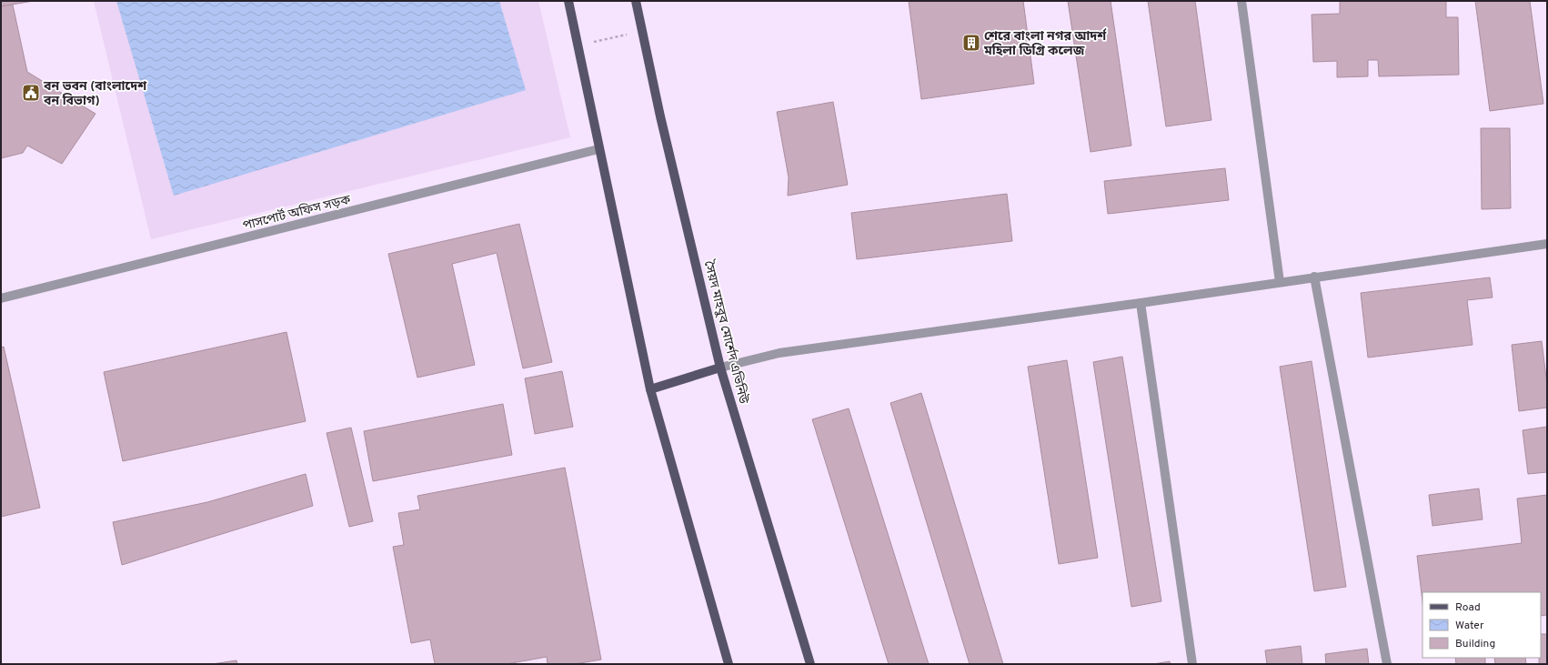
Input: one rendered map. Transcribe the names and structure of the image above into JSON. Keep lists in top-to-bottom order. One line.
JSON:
{"streets":{"main road":["সৈয়দ মাহবুব মোর্শেদ এভিনিউ"],"street":["পাসপোর্ট অফিস সড়ক"]},"places":{"building":["শেরে বাংলা নগর আদর্শ মহিলা ডিগ্রি কলেজ"],"public building":["বন ভবন (বাংলাদেশ বন বিভাগ)"]},"legend":["Road","Water","Building"]}
